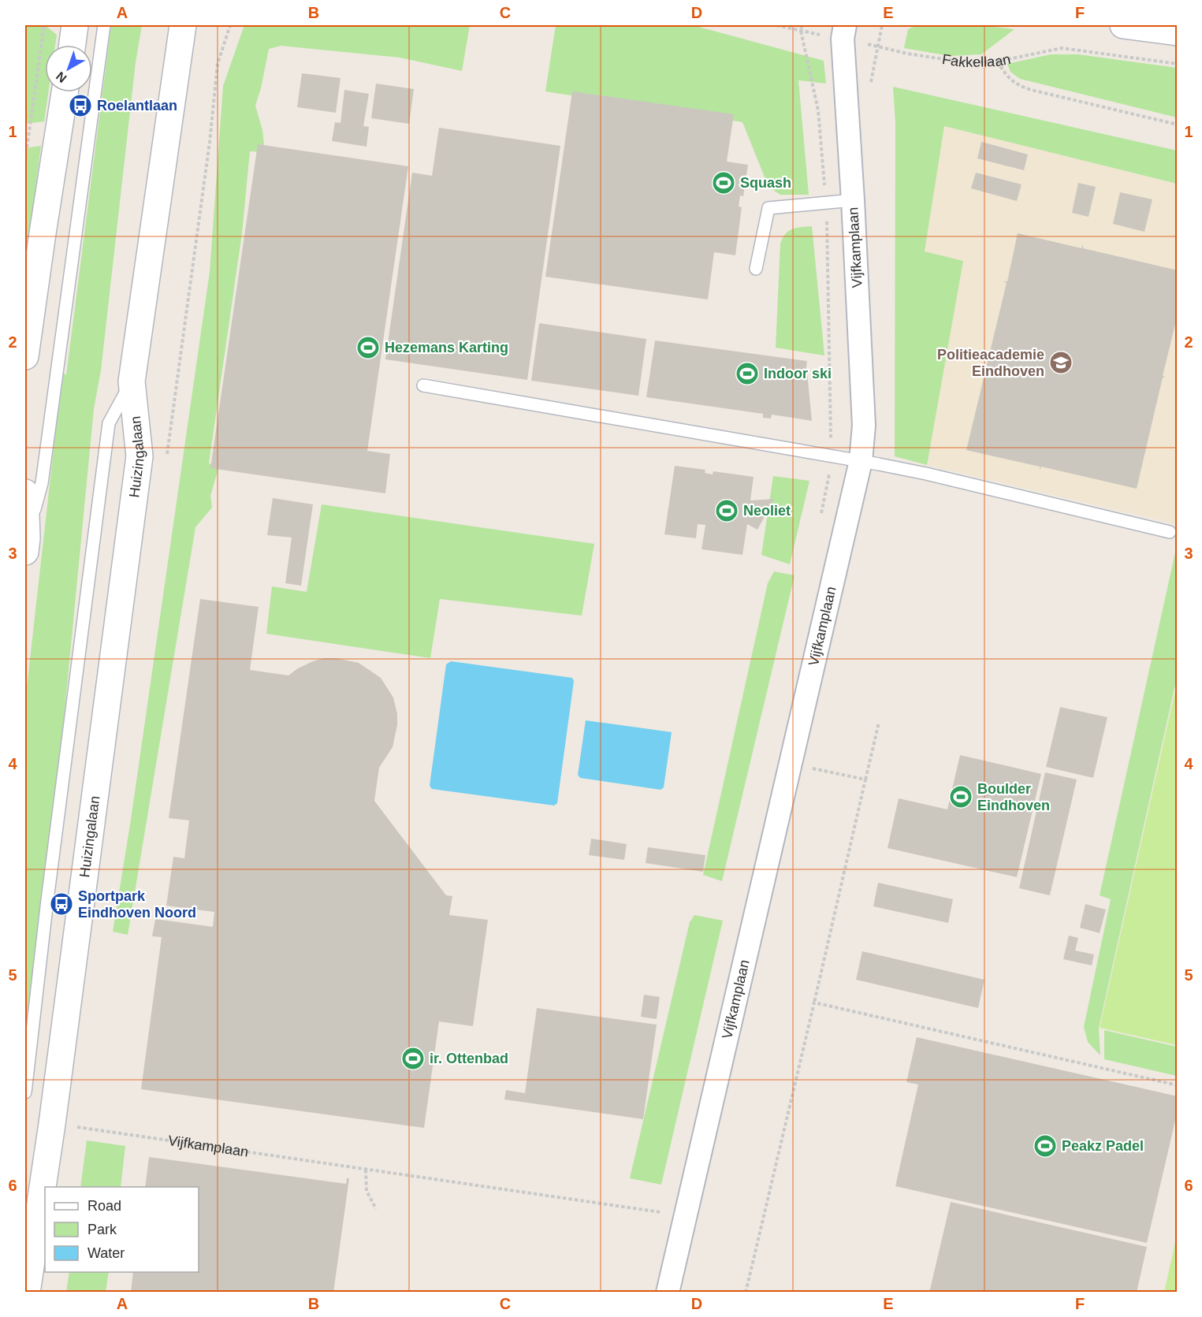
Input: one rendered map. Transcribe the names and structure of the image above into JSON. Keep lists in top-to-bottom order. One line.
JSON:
{"streets":{"main road":["Huizingalaan"],"street":["Vijfkamplaan"],"path":["Fakkellaan"]},"crossings":[["Fakkellaan","Vijfkamplaan"],["Vijfkamplaan","Huizingalaan"]],"places":{"bus stop":["Roelantlaan","Sportpark Eindhoven Noord"],"sports":["Squash","Hezemans Karting","Indoor ski","Neoliet","Boulder Eindhoven","ir. Ottenbad","Peakz Padel"],"school or university":["Politieacademie Eindhoven"]},"legend":["Road","Park","Water"],"north":"bottom left","grid":{"columns":["A","B","C","D","E","F"],"rows":["1","2","3","4","5","6"]}}
